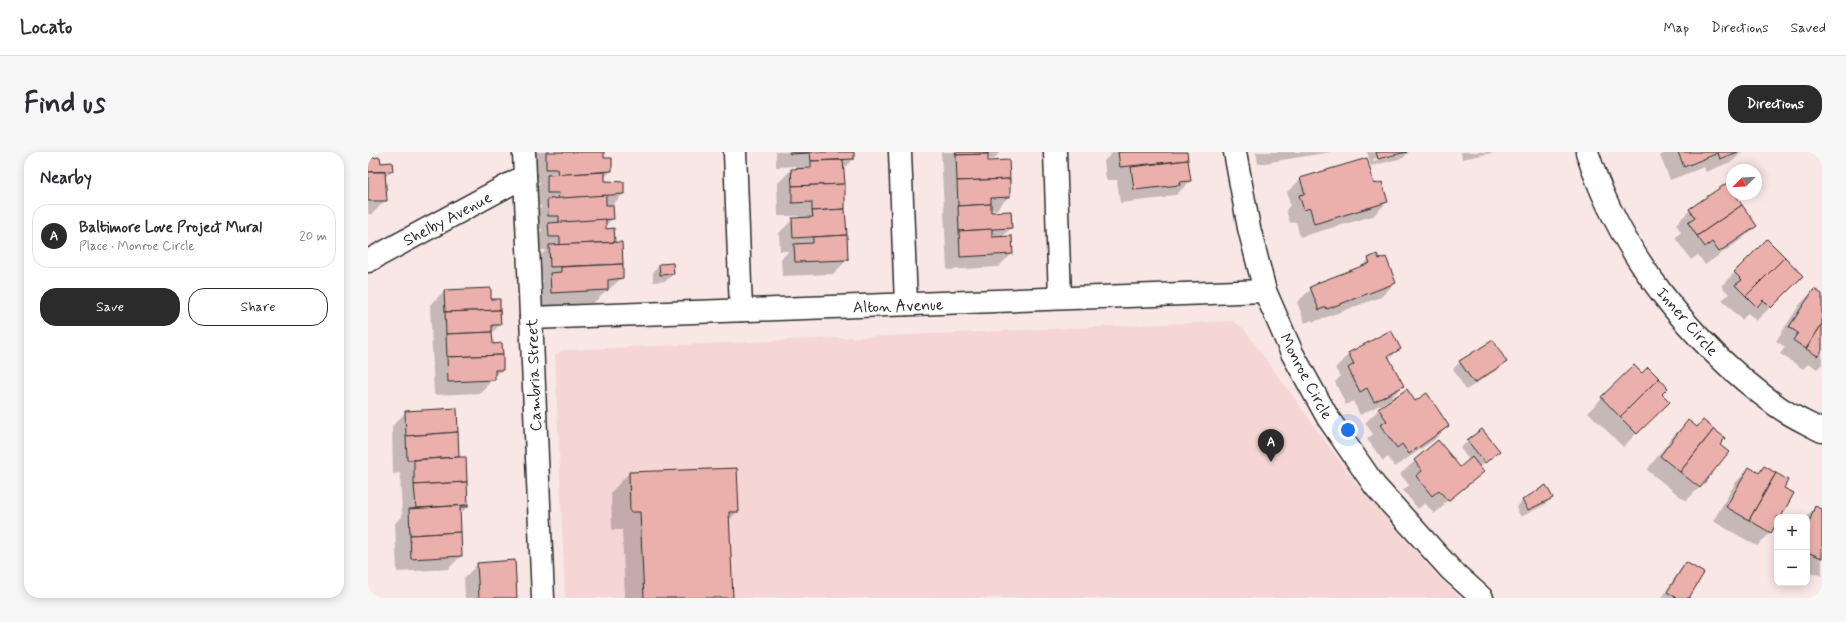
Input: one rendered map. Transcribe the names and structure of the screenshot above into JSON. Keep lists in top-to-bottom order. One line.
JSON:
{"streets":{"street":["Shelby Avenue","Alton Avenue","Inner Circle","Cambria Street","Monroe Circle"]},"crossings":[["Shelby Avenue","Cambria Street"],["Alton Avenue","Cambria Street"],["Alton Avenue","Monroe Circle"]],"north":"bottom left","page":{"header":"Locato","nav":["Map","Directions","Saved"],"buttons":["Directions",["Save","Share"]],"title":"Find us","heading":"Nearby","list":[{"mark":"A","name":"Baltimore Love Project Mural","note":"Place · Monroe Circle","value":"20 m"}],"pins":"A","map_buttons":["+","−"]}}
